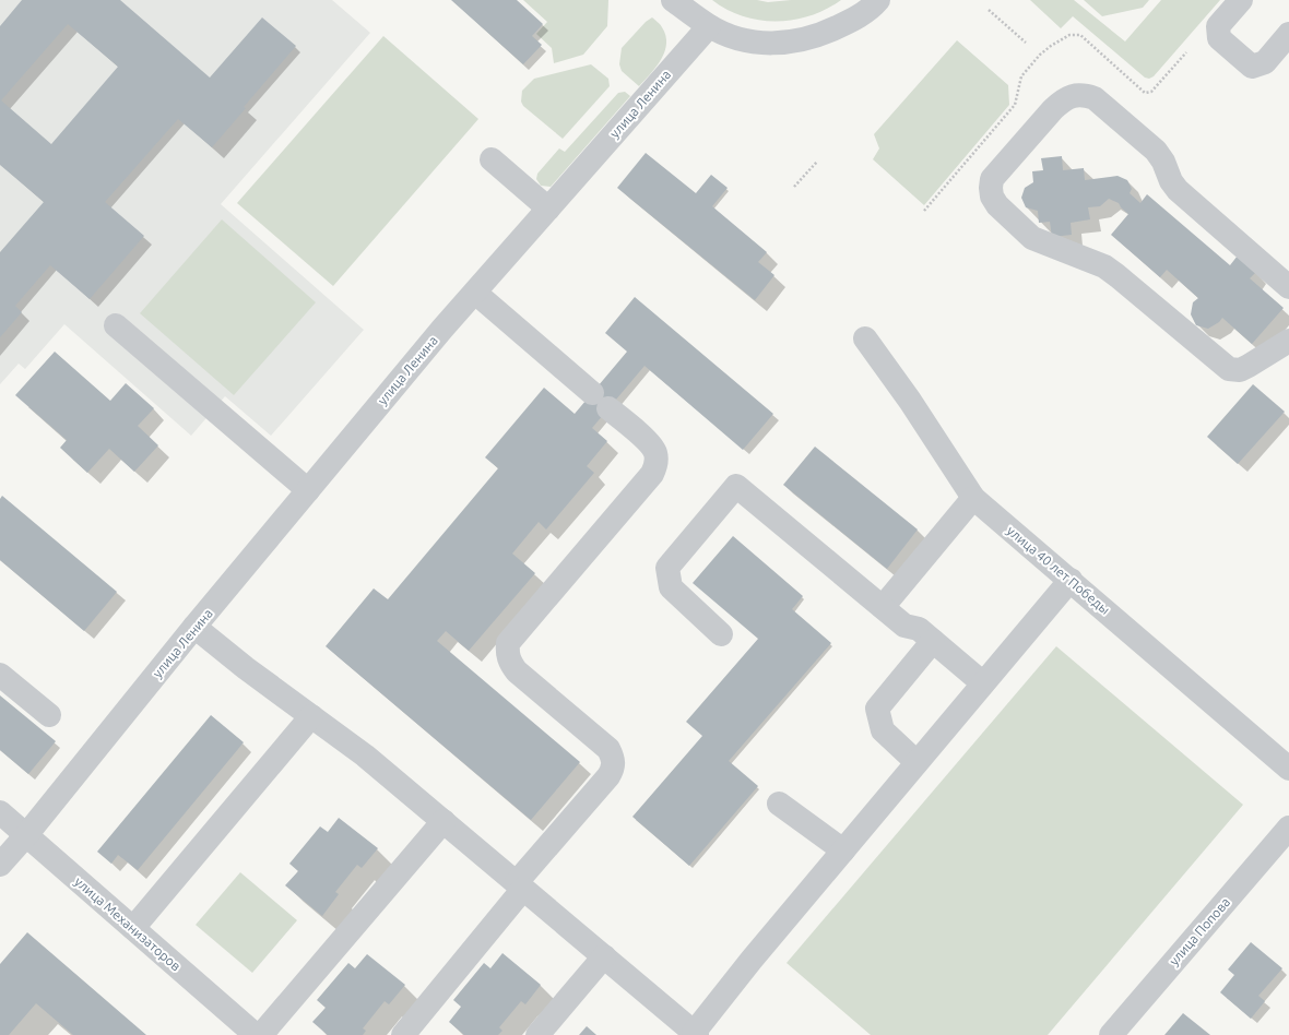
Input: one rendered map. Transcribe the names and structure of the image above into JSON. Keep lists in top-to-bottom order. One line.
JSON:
{"streets":{"street":["улица Ленина","улица 40 лет Победы","улица Механизаторов","улица Попова"]},"crossings":[["улица Ленина","улица Механизаторов"]]}
